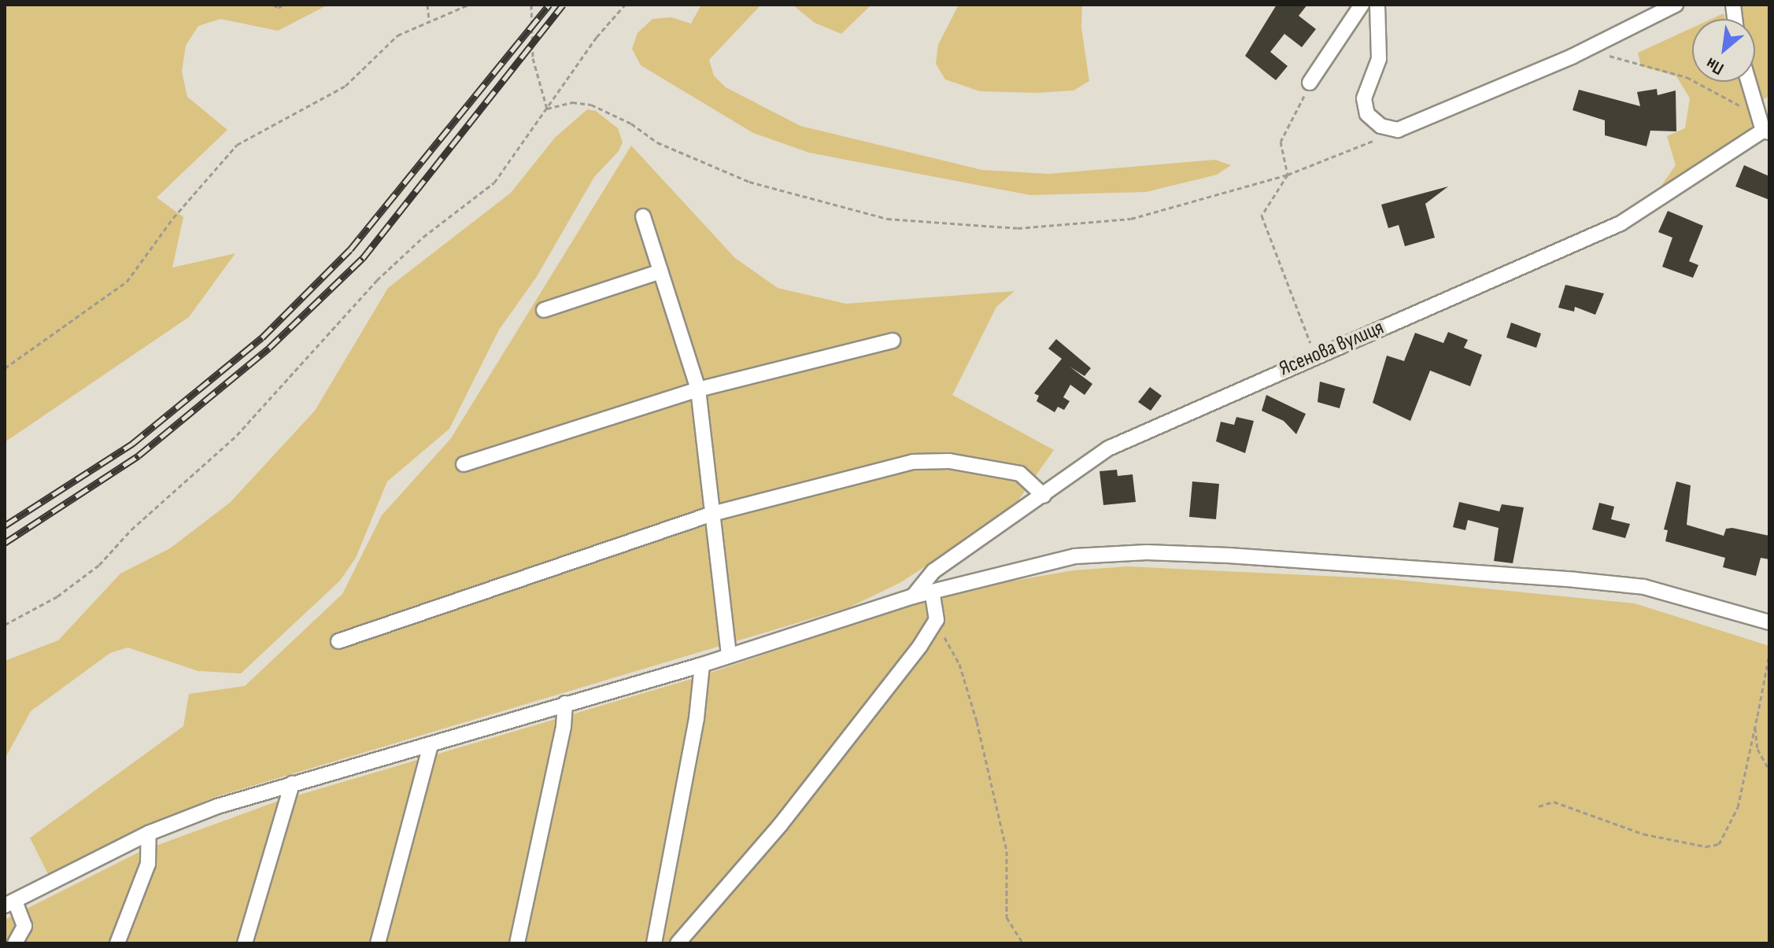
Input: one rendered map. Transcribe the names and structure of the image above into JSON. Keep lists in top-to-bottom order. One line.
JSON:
{"streets":{"street":["Ясенова вулиця"]},"north":"bottom left"}
